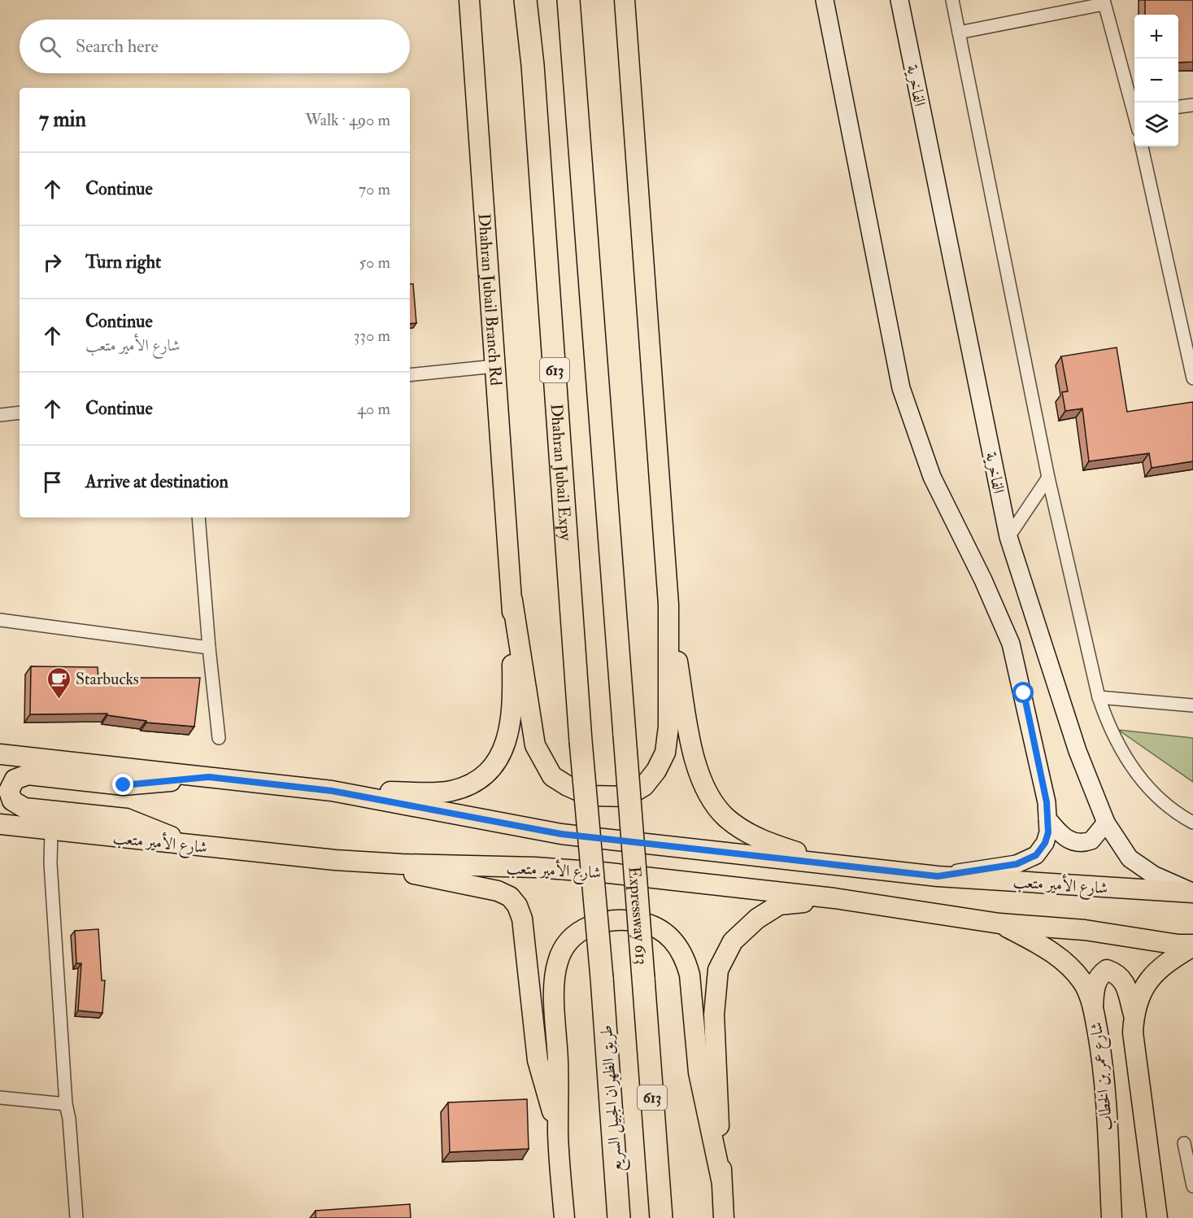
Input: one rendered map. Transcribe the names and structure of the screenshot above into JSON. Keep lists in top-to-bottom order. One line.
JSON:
{"streets":{"highway":["613","Dhahran Jubail Expy","Expressway 613","طريق الظهران الجبيل السريع"],"main road":["Dhahran Jubail Branch Rd","شارع الأمير متعب","شارع عمر بن الخطاب"],"street":["الفاخرية"]},"crossings":[["الفاخرية","شارع الأمير متعب"],["Dhahran Jubail Expy","طريق الظهران الجبيل السريع"],["شارع الأمير متعب","شارع عمر بن الخطاب"]],"places":{"cafe":["Starbucks"]},"page":{"map_buttons":["+","−"],"search":"Search here","heading":["7 min","Walk · 490 m"],"list":[["Continue","70 m"],["Turn right","50 m"],["Continue","شارع الأمير متعب","330 m"],["Continue","40 m"],"Arrive at destination"]}}
